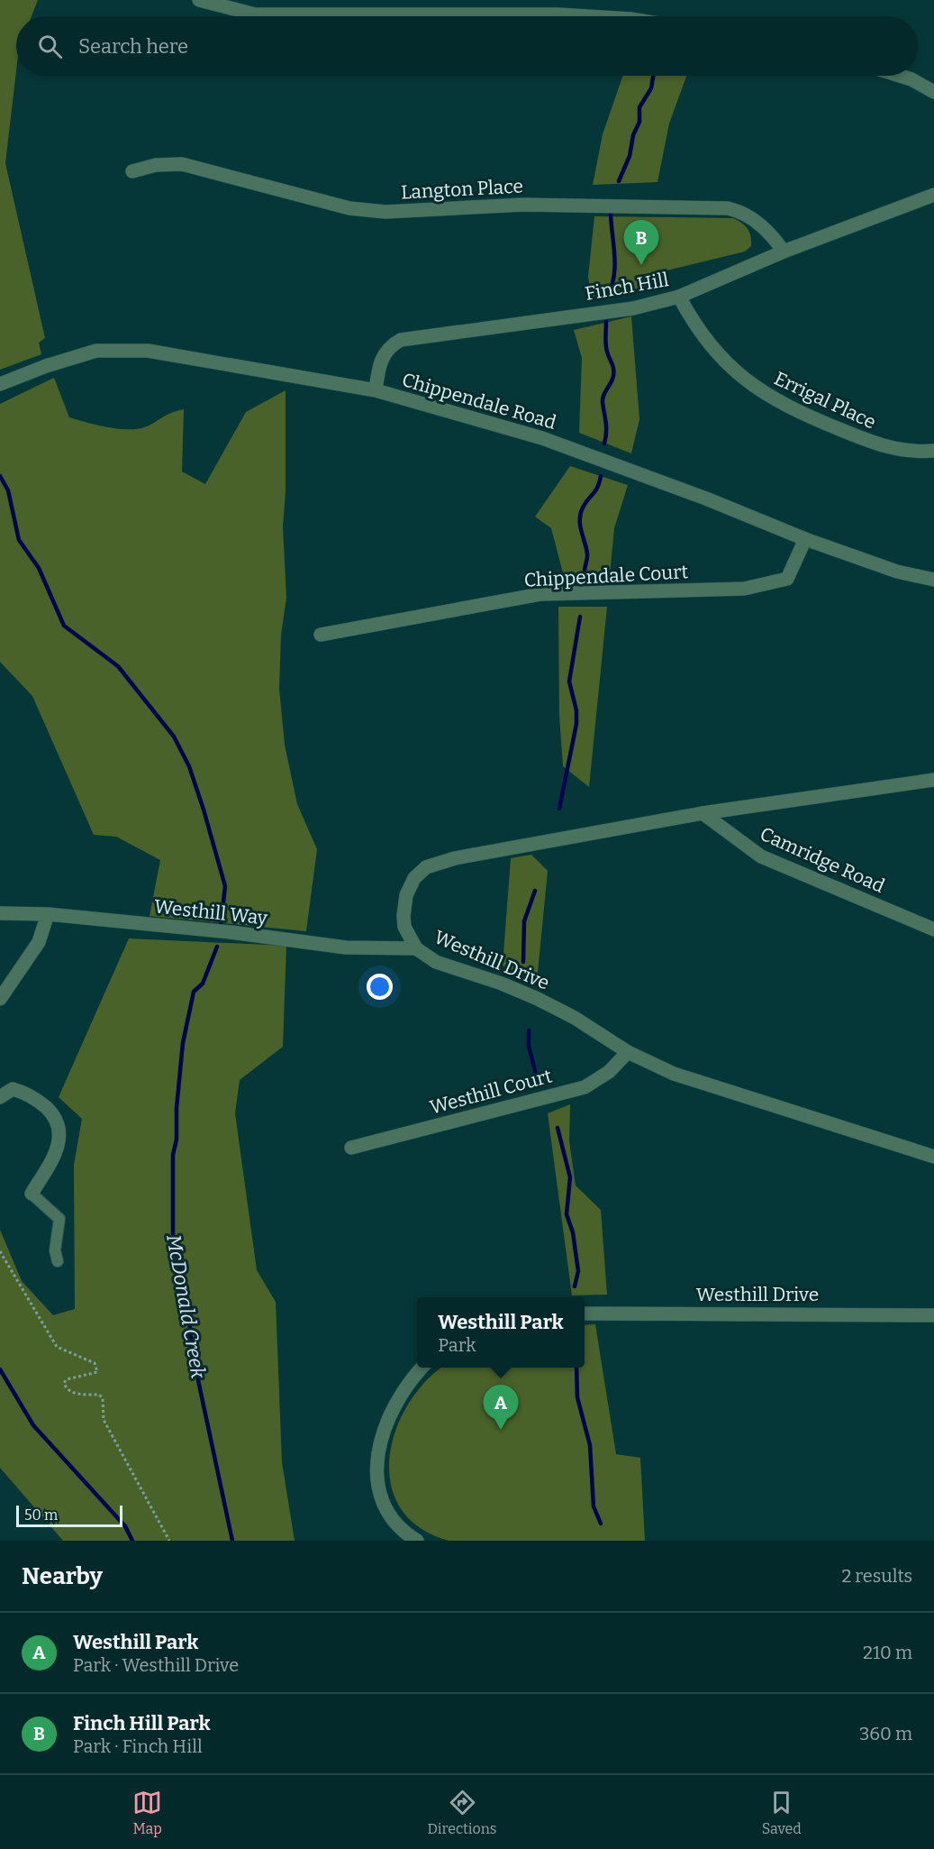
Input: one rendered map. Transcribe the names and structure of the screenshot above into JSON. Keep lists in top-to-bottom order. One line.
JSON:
{"streets":{"street":["Langton Place","Finch Hill","Errigal Place","Chippendale Road","Chippendale Court","Camridge Road","Westhill Way","Westhill Drive","Westhill Court"]},"crossings":[["Langton Place","Finch Hill"],["Finch Hill","Errigal Place"],["Finch Hill","Chippendale Road"],["Chippendale Road","Chippendale Court"],["Camridge Road","Westhill Drive"],["Westhill Way","Westhill Drive"],["Westhill Drive","Westhill Court"]],"water":["McDonald Creek"],"scale_bar":"50 m","page":{"search":"Search here","pins":["B","A"],"popup":["Westhill Park","Park"],"scale":"50 m","heading":["Nearby","2 results"],"list":[{"mark":"A","name":"Westhill Park","note":"Park · Westhill Drive","value":"210 m"},{"mark":"B","name":"Finch Hill Park","note":"Park · Finch Hill","value":"360 m"}],"nav":["Map","Directions","Saved"]}}
